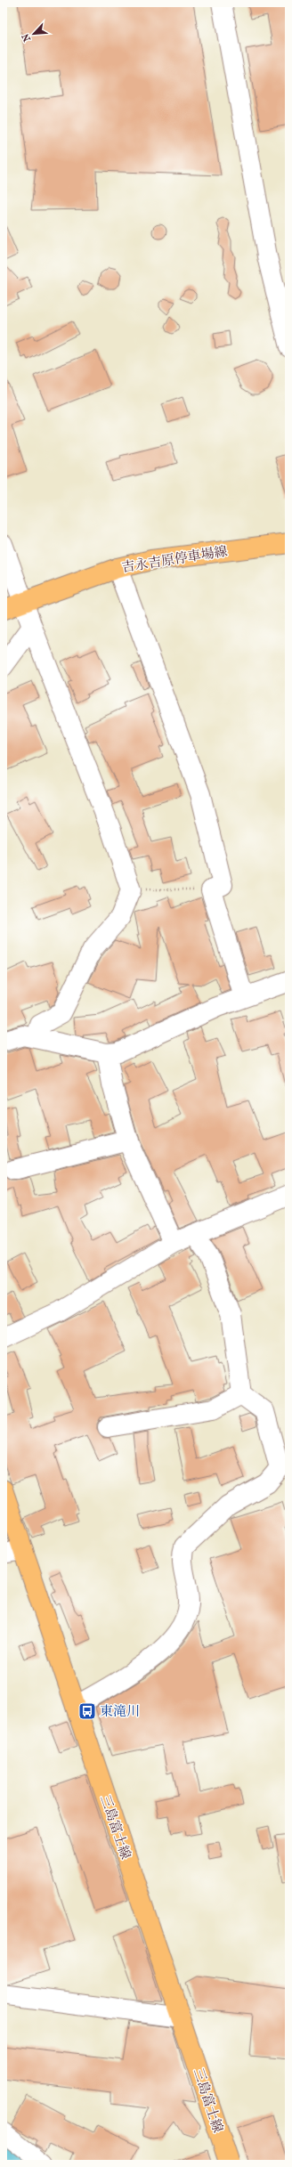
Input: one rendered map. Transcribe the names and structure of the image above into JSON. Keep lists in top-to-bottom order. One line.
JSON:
{"streets":{"main road":["吉永吉原停車場線","三島富士線"]},"places":{"bus stop":["東滝川"]},"north":"bottom left"}
